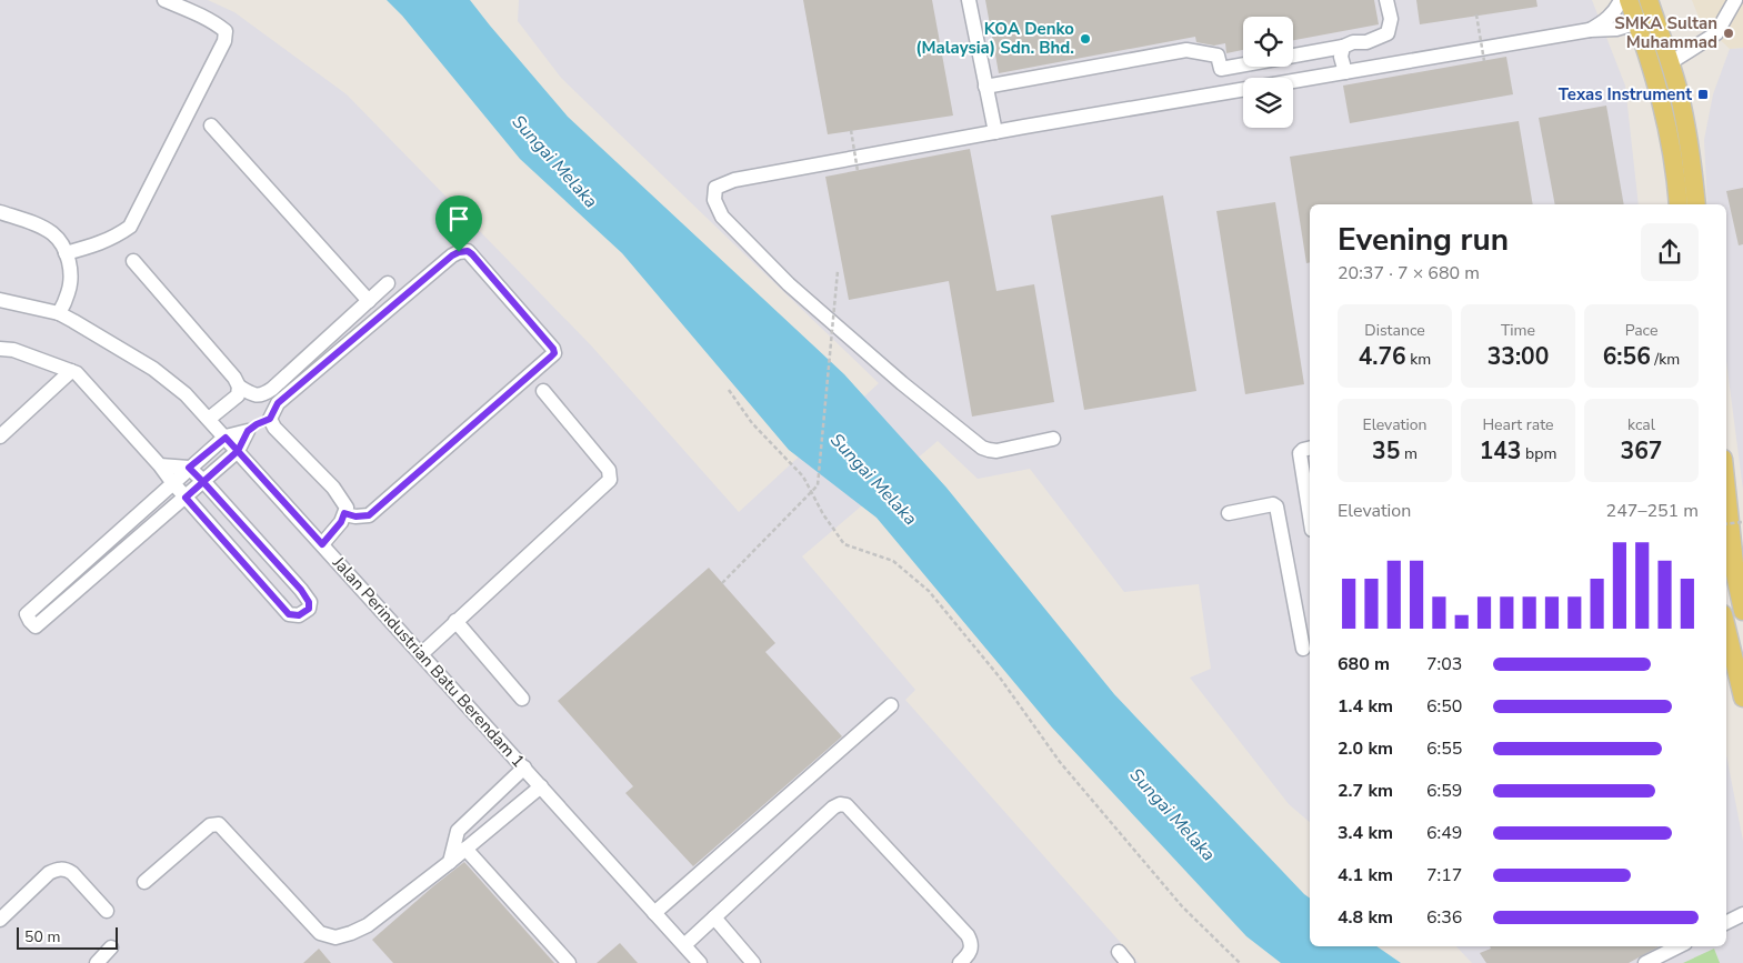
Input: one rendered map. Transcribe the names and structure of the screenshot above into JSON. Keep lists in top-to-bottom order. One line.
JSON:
{"streets":{"street":["Jalan Perindustrian Batu Berendam 1"]},"water":["Sungai Melaka"],"places":{"other":["SMKA Sultan Muhammad","KOA Denko (Malaysia) Sdn. Bhd."],"transit":["Texas Instrument"]},"scale_bar":"50 m","page":{"heading":["Evening run","20:37 · 7 × 680 m"],"stats":[["Distance","4.76 km"],["Time","33:00"],["Pace","6:56 /km"],["Elevation","35 m"],["Heart rate","143 bpm"],["kcal","367"]],"chart":["Elevation","247–251 m"],"list":[{"name":"680 m","note":"7:03"},{"name":"1.4 km","note":"6:50"},{"name":"2.0 km","note":"6:55"},{"name":"2.7 km","note":"6:59"},{"name":"3.4 km","note":"6:49"},{"name":"4.1 km","note":"7:17"},{"name":"4.8 km","note":"6:36"}],"scale":"50 m"}}
